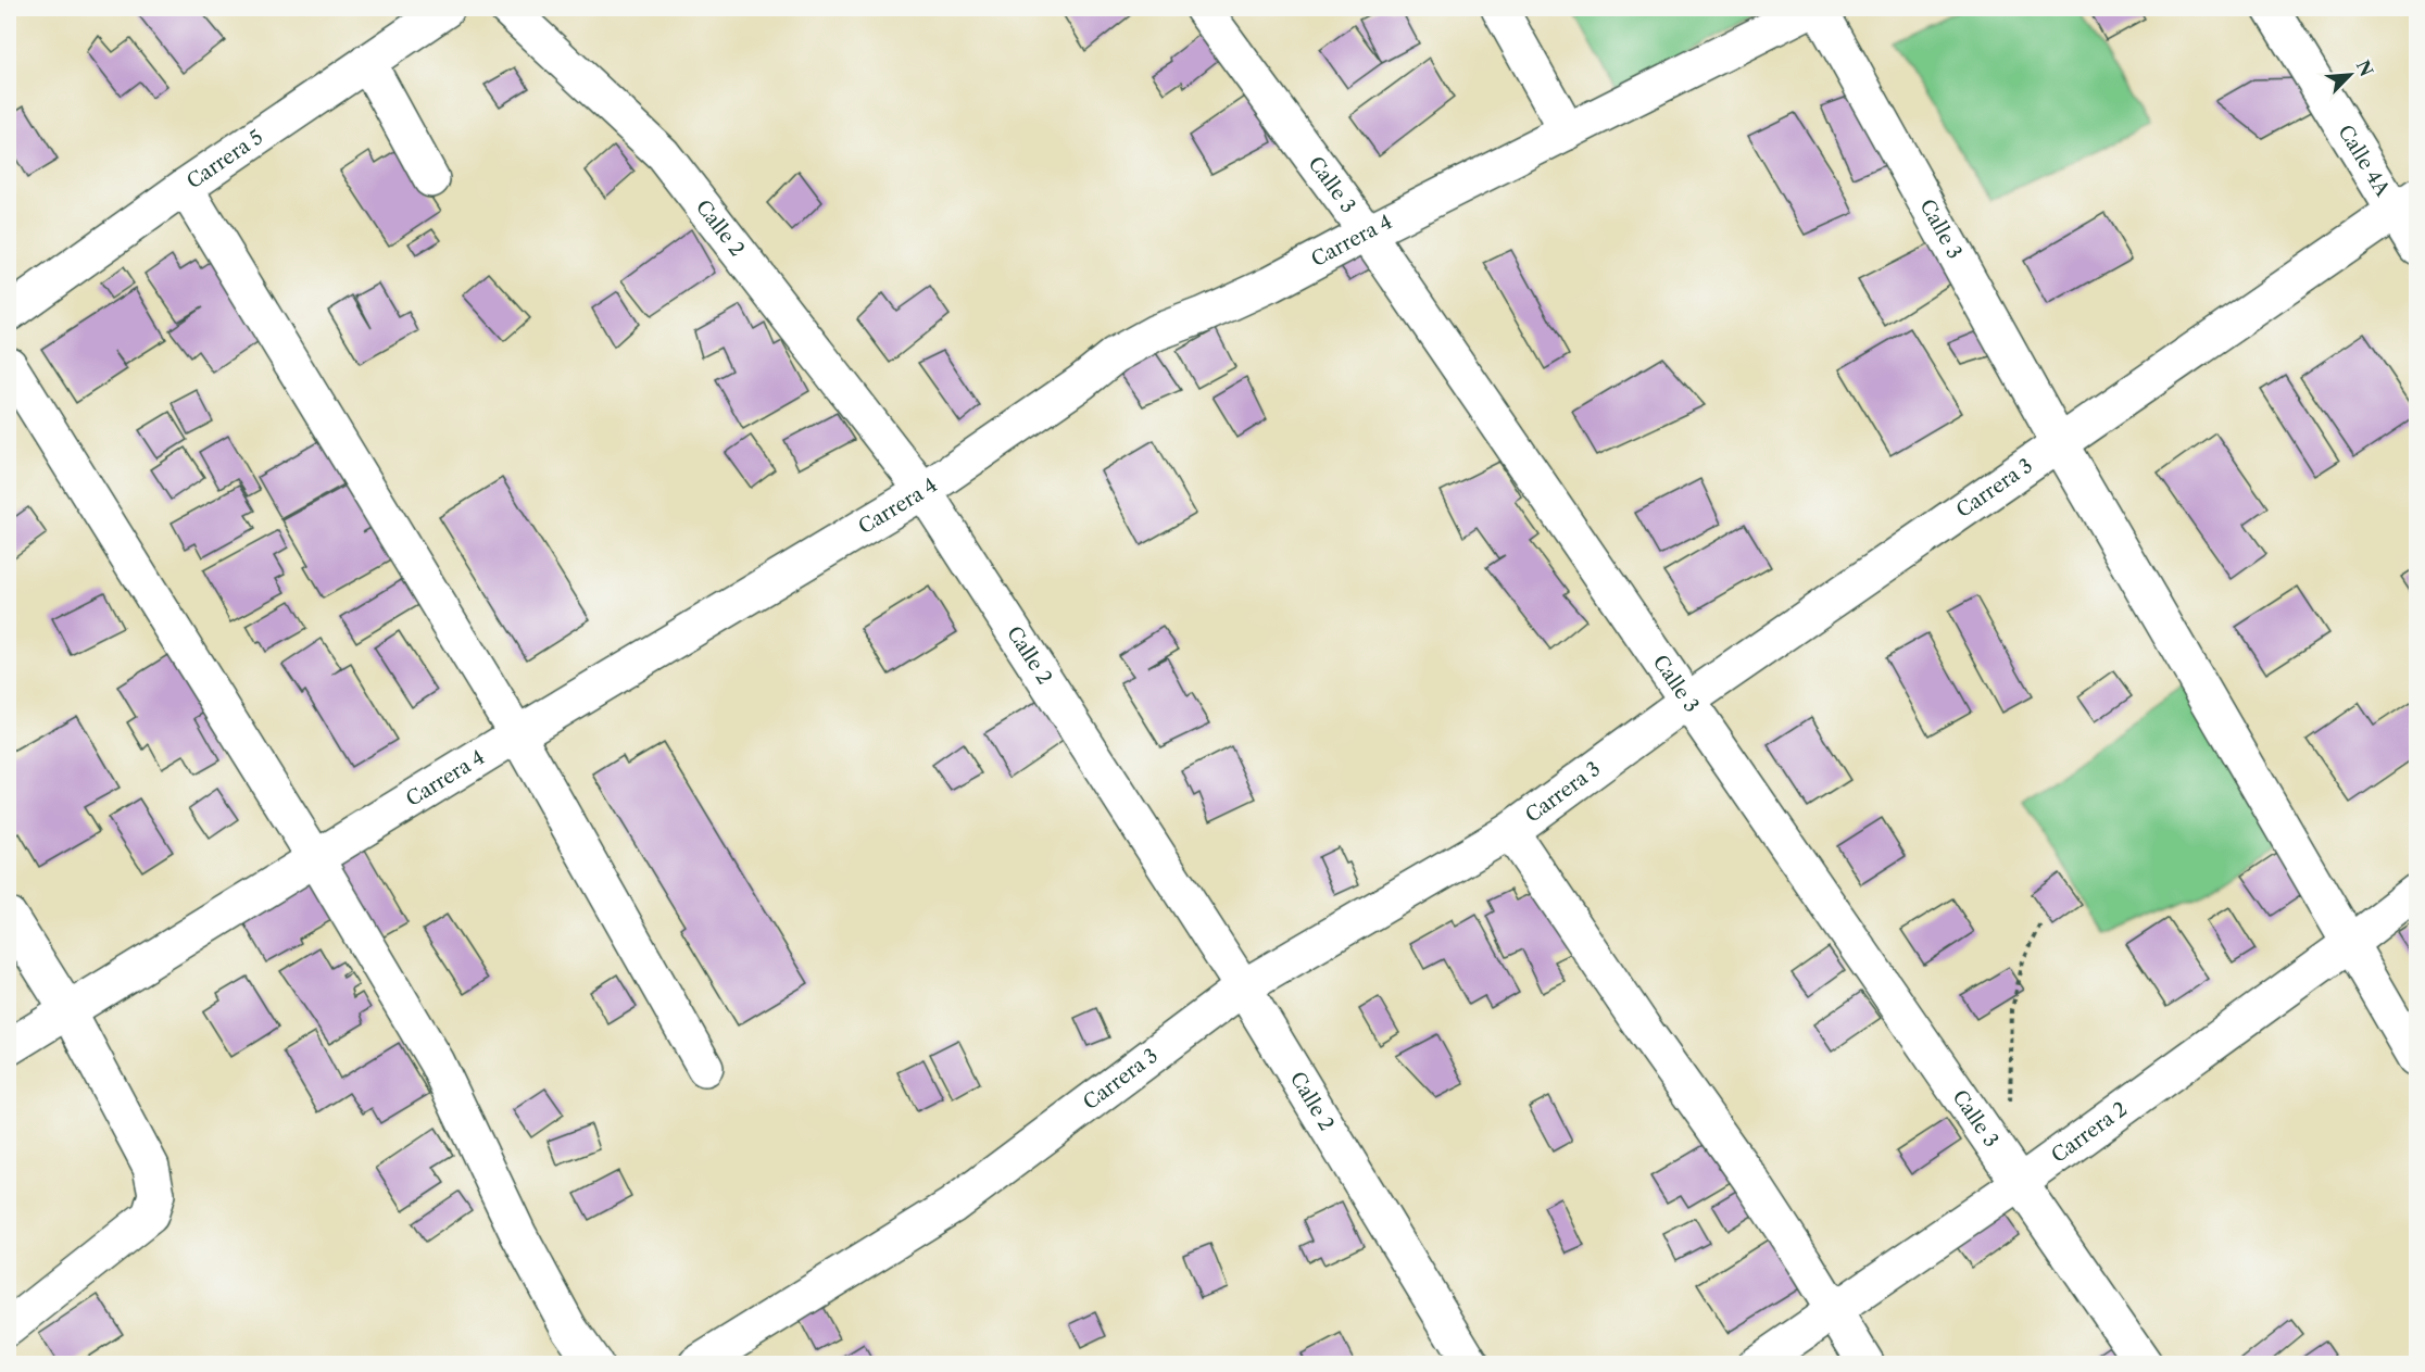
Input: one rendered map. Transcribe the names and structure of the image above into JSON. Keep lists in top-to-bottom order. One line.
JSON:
{"streets":{"street":["Carrera 5","Calle 4A","Calle 3","Calle 2","Carrera 4","Carrera 3","Carrera 2"]},"crossings":[["Calle 4A","Carrera 3"],["Calle 3","Carrera 4"],["Calle 3","Carrera 3"],["Calle 3","Carrera 2"],["Calle 2","Carrera 4"],["Calle 2","Carrera 3"]],"north":"top right"}
